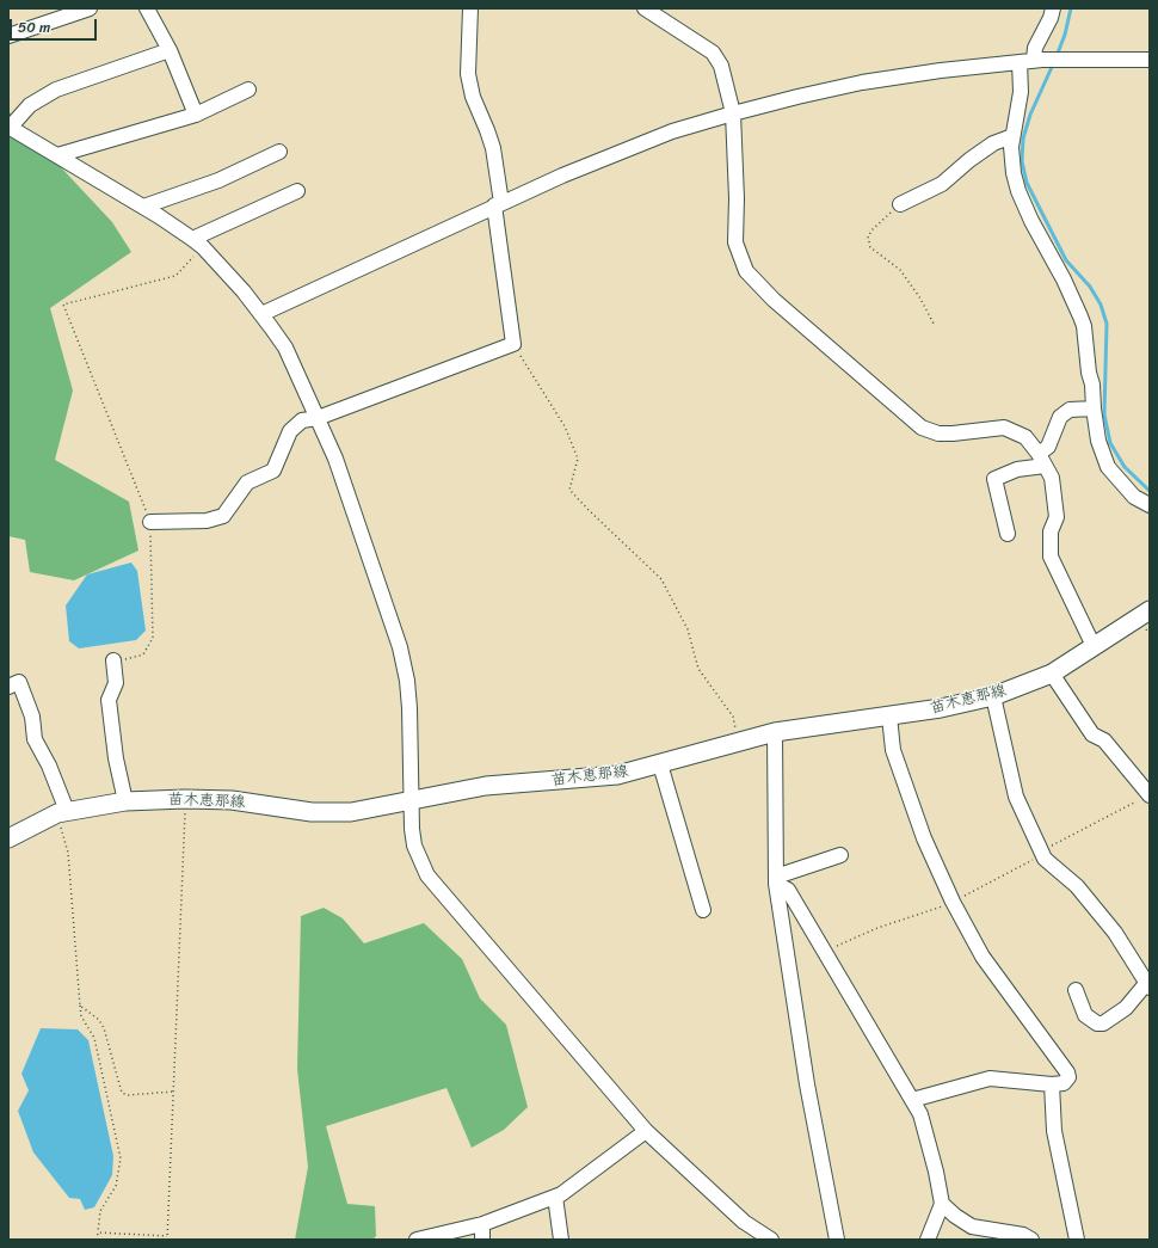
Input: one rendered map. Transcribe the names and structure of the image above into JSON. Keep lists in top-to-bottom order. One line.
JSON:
{"streets":{"main road":["苗木恵那線"]},"scale_bar":"50 m"}
